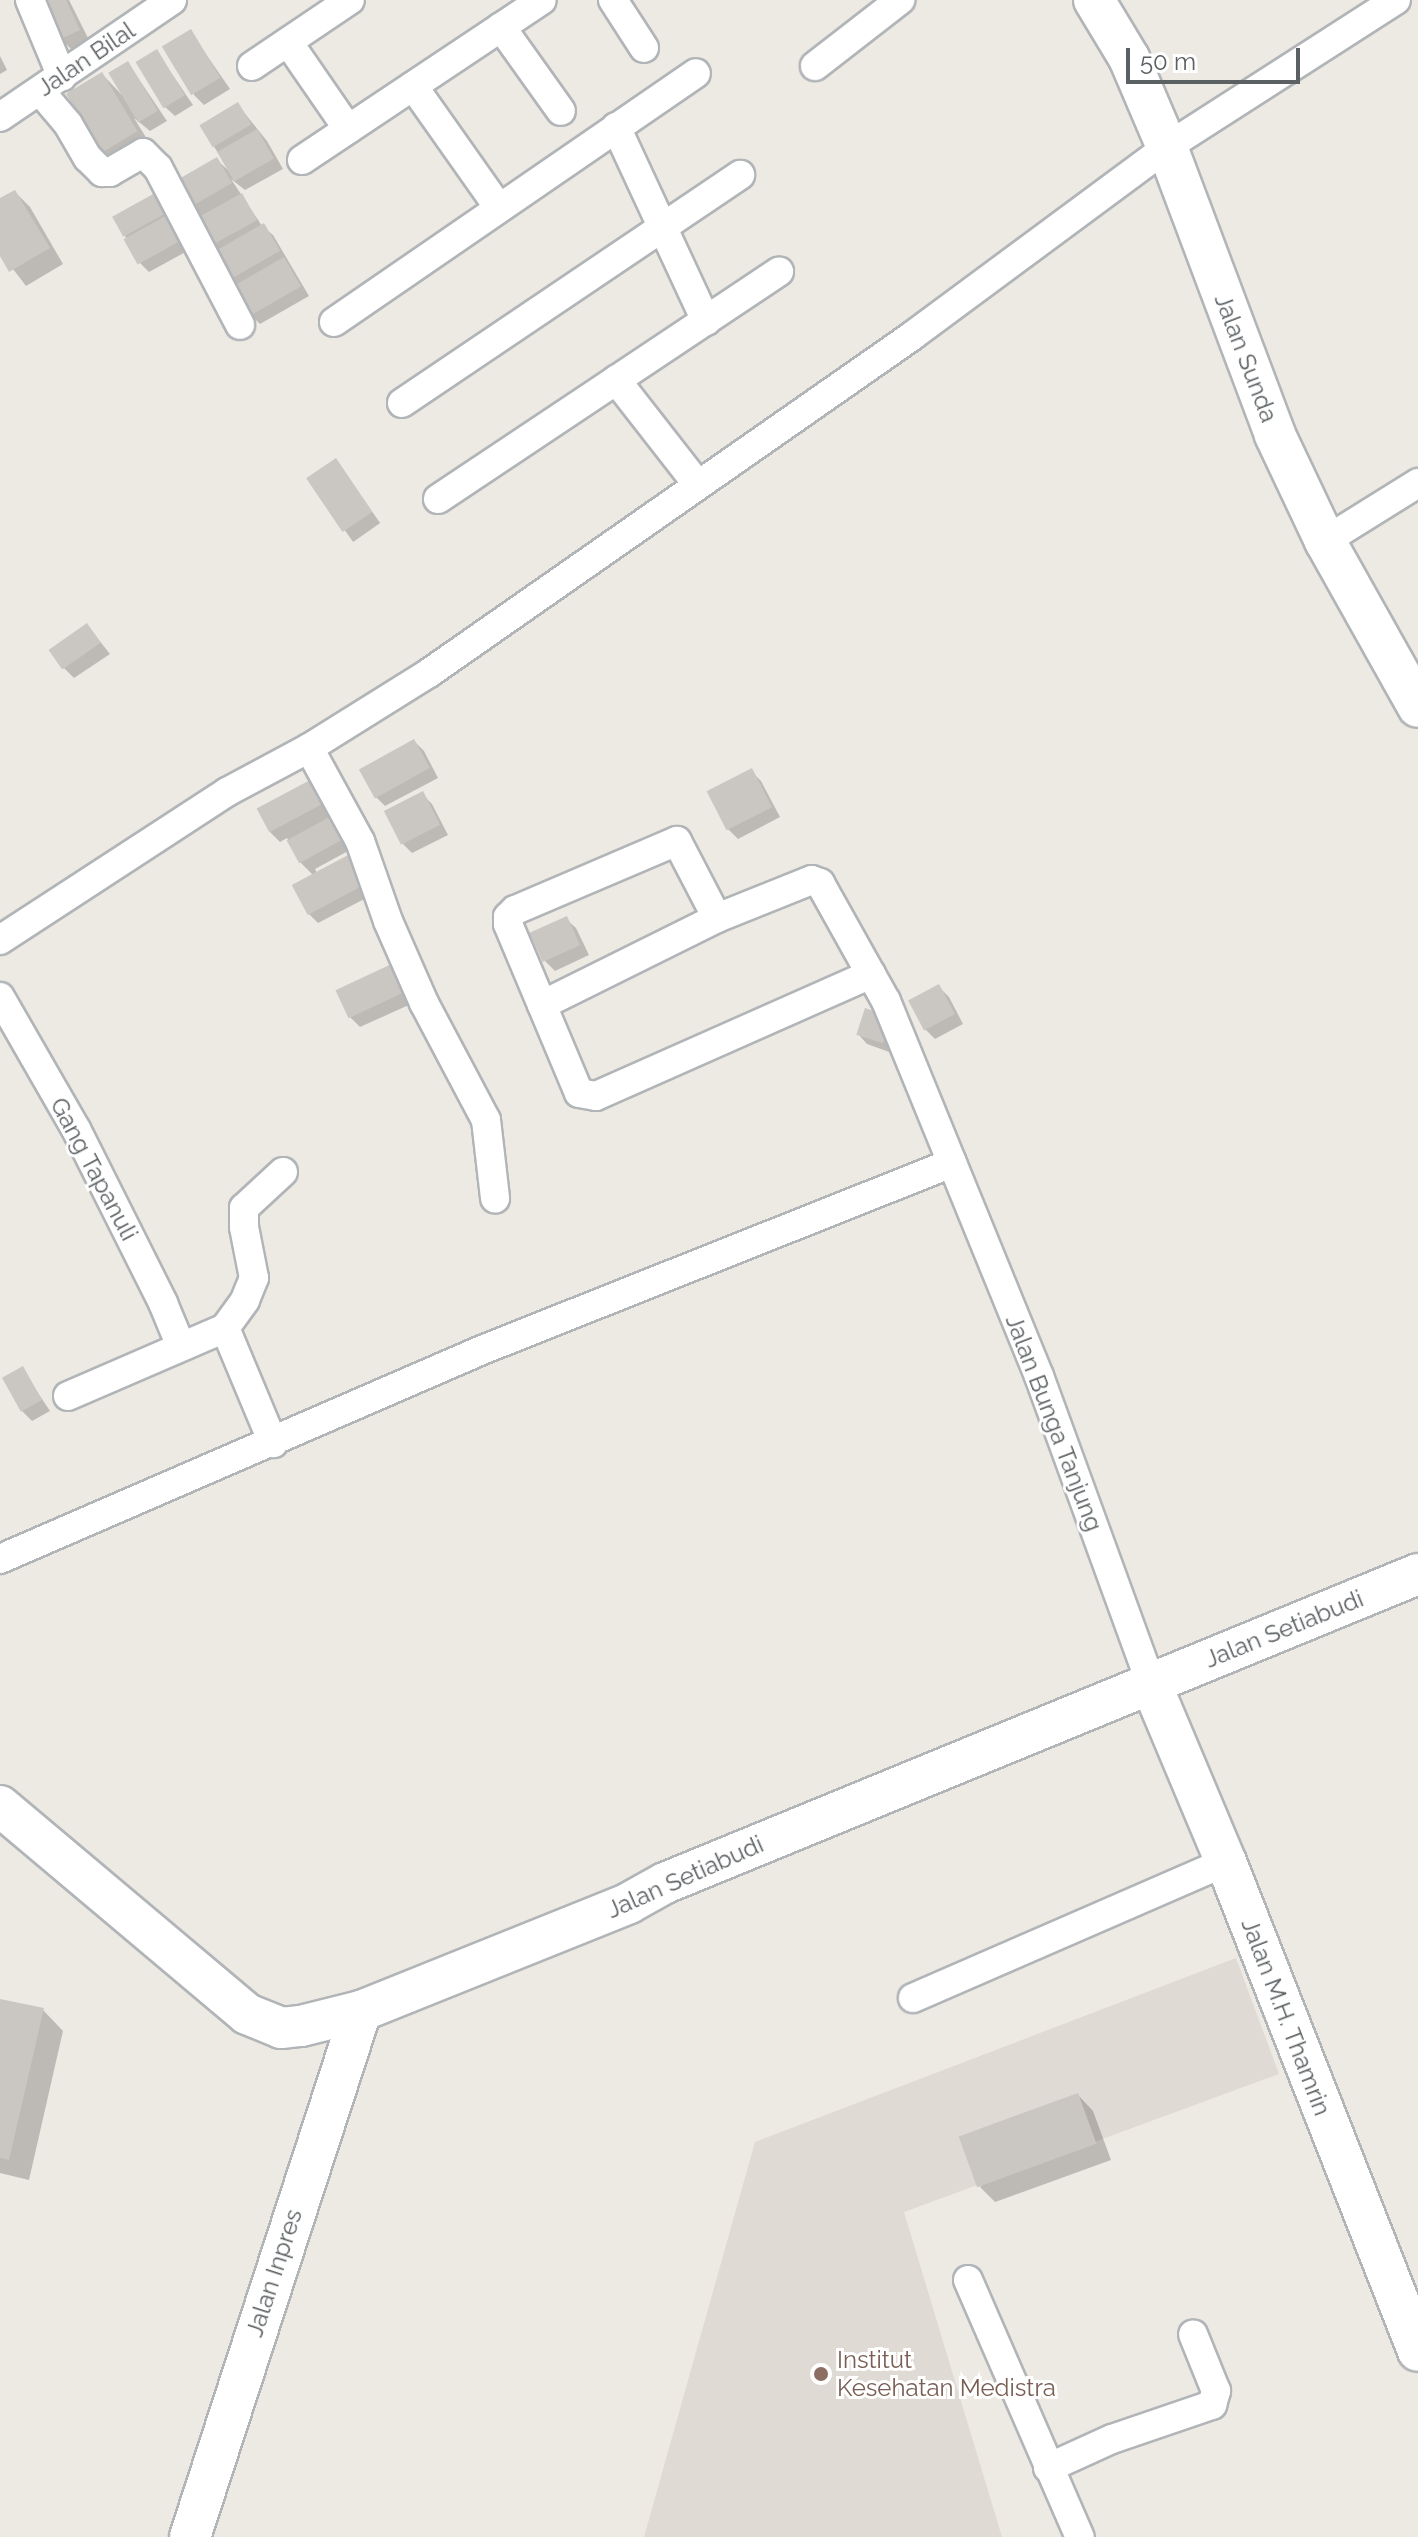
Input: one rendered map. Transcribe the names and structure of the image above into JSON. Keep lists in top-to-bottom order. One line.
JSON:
{"streets":{"street":["Jalan Bilal","Jalan Sunda","Gang Tapanuli","Jalan Bunga Tanjung","Jalan Setiabudi","Jalan M.H. Thamrin","Jalan Inpres"]},"crossings":[["Jalan Bunga Tanjung","Jalan Setiabudi"],["Jalan Bunga Tanjung","Jalan M.H. Thamrin"],["Jalan Setiabudi","Jalan M.H. Thamrin"],["Jalan Setiabudi","Jalan Inpres"]],"places":["Institut Kesehatan Medistra"],"scale_bar":"50 m"}
